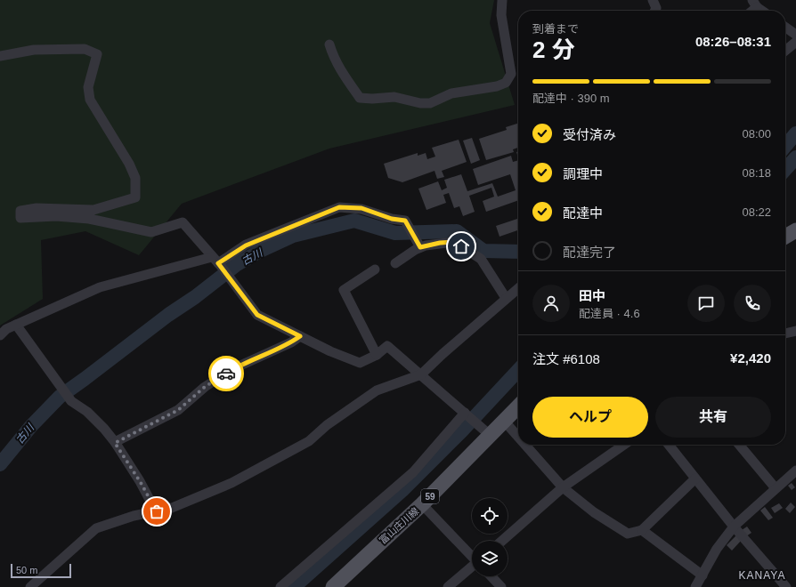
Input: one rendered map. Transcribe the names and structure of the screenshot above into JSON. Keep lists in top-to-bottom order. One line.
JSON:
{"streets":{"main road":["59","富山庄川線"]},"districts":["KANAYA"],"water":["古川"],"scale_bar":"50 m","page":{"heading":["2 分","到着まで","08:26–08:31"],"panel":["田中","配達員 · 4.6","注文 #6108","¥2,420"],"bar":"配達中 · 390 m","list":[["受付済み","08:00"],["調理中","08:18"],["配達中","08:22"],"配達完了"],"buttons":["ヘルプ","共有"],"scale":"50 m"}}
